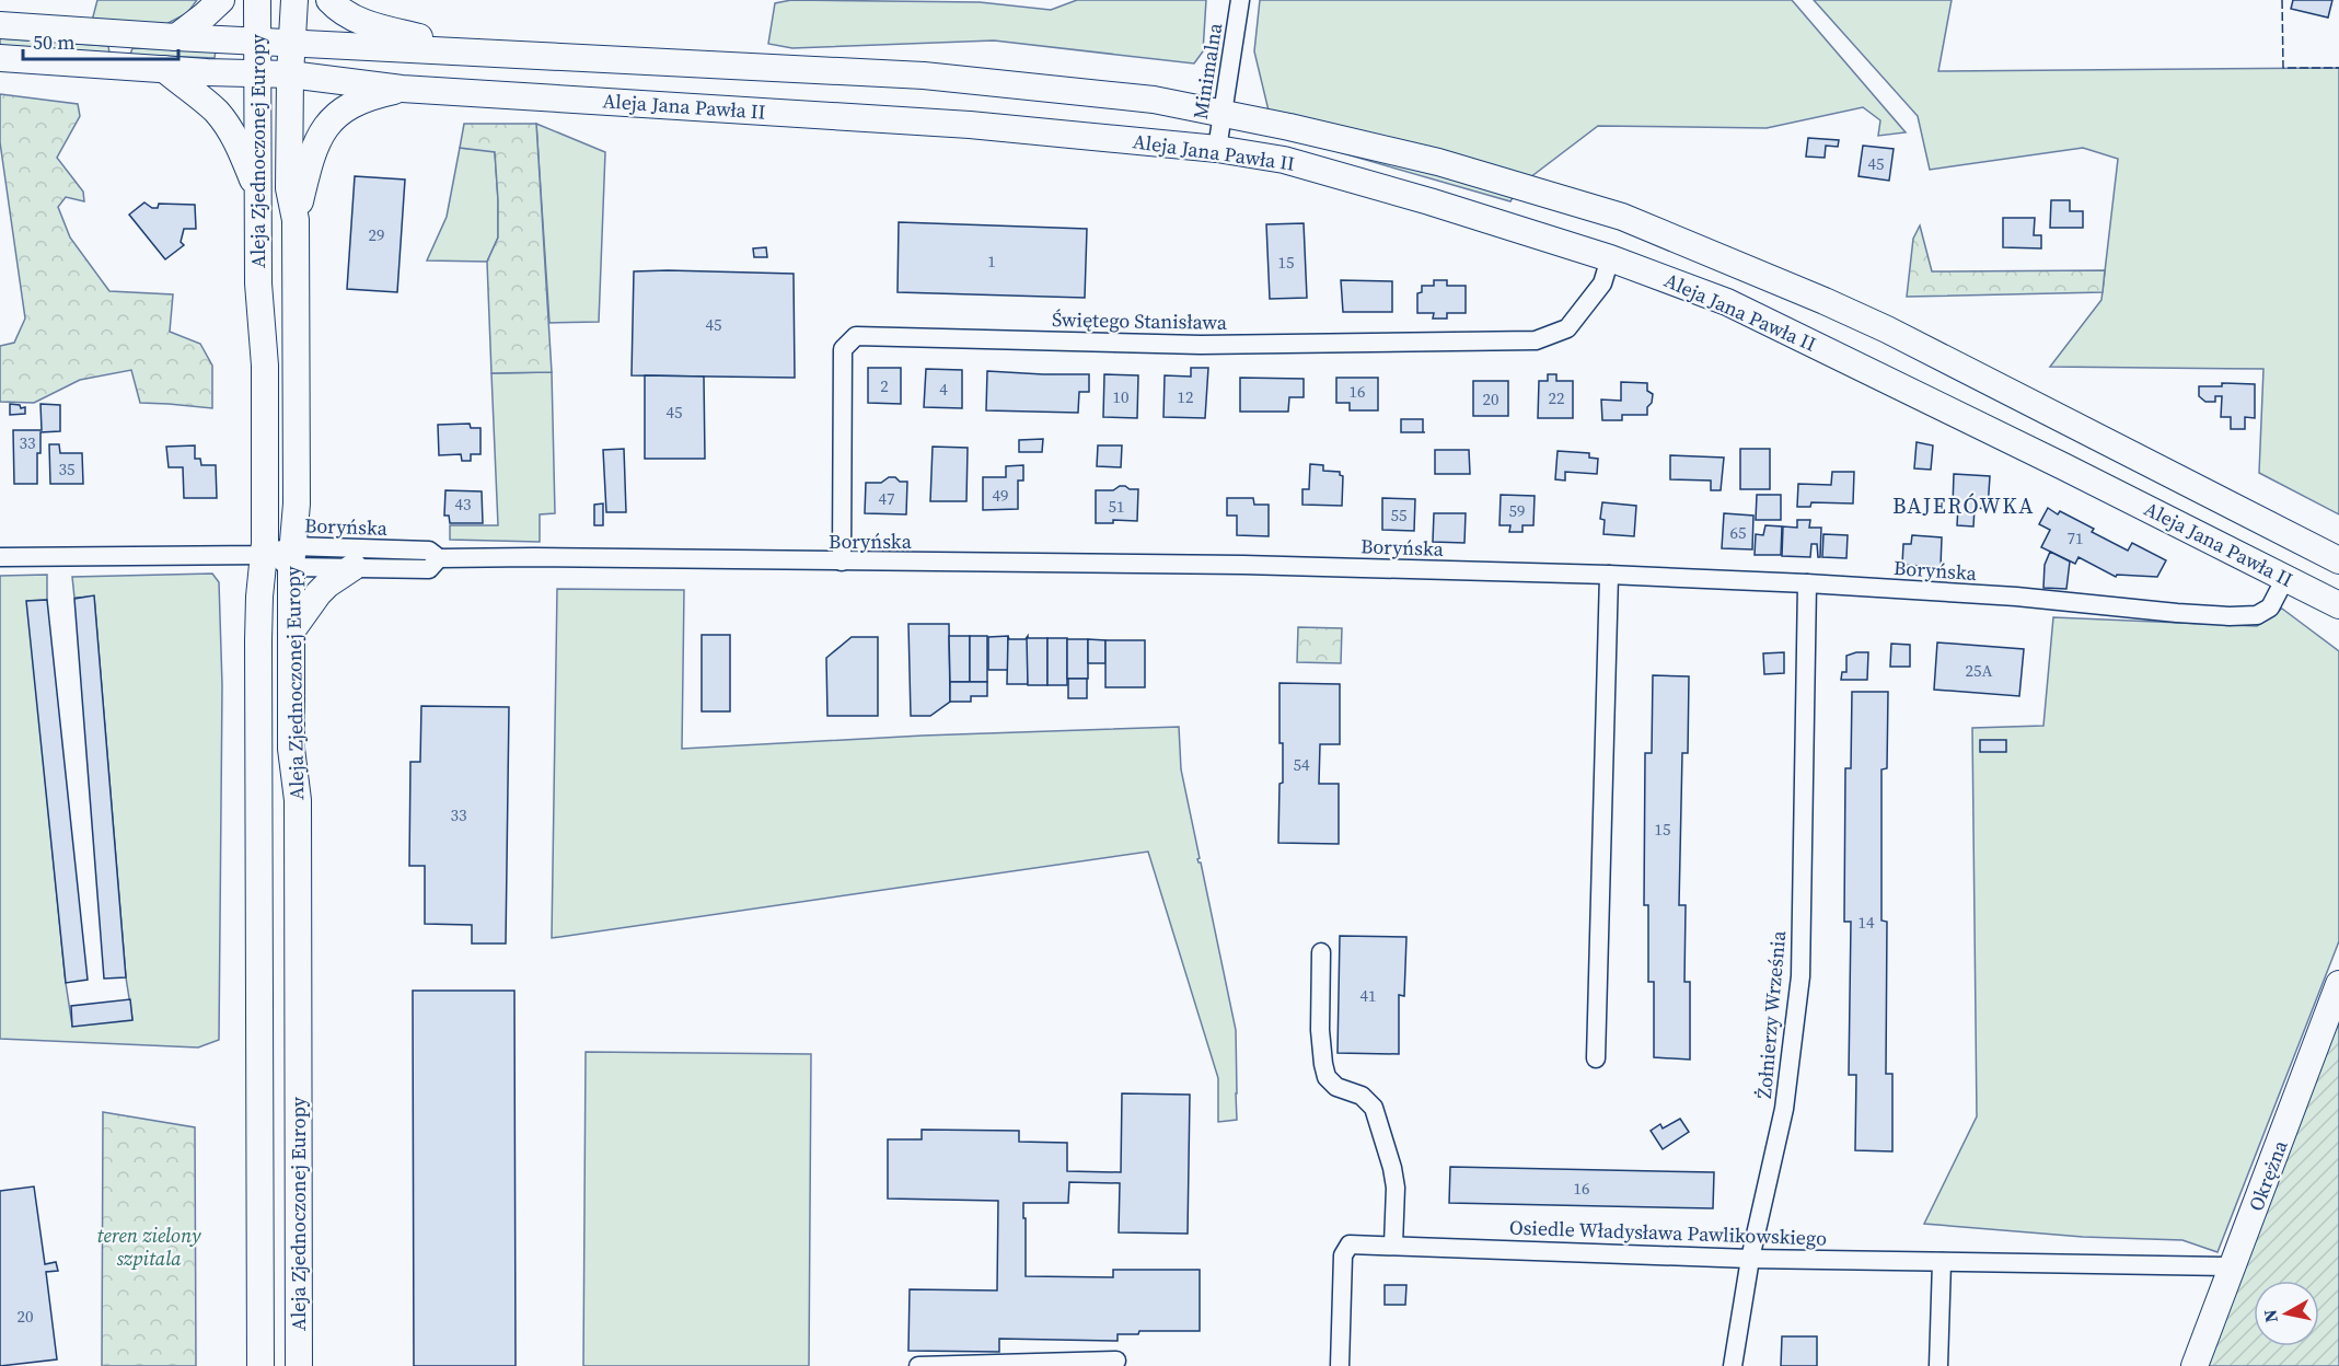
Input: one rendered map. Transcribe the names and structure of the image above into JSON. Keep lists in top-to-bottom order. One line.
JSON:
{"streets":{"street":["Minimalna","Aleja Jana Pawła II","Aleja Zjednoczonej Europy","Świętego Stanisława","Boryńska","Żołnierzy Września","Okrężna","Osiedle Władysława Pawlikowskiego"]},"crossings":[["Minimalna","Aleja Jana Pawła II"],["Aleja Jana Pawła II","Aleja Zjednoczonej Europy"],["Aleja Jana Pawła II","Świętego Stanisława"],["Aleja Jana Pawła II","Boryńska"],["Aleja Zjednoczonej Europy","Boryńska"],["Świętego Stanisława","Boryńska"],["Boryńska","Żołnierzy Września"],["Żołnierzy Września","Osiedle Władysława Pawlikowskiego"],["Okrężna","Osiedle Władysława Pawlikowskiego"]],"districts":["BAJERÓWKA"],"parks":["teren zielony szpitala"],"house_numbers":["45","29","1","15","45","2","4","16","10","12","22","20","45","33","35","49","47","43","51","59","55","65","71","25A","54","33","15","14","41","16","20"],"scale_bar":"50 m","north":"left"}
